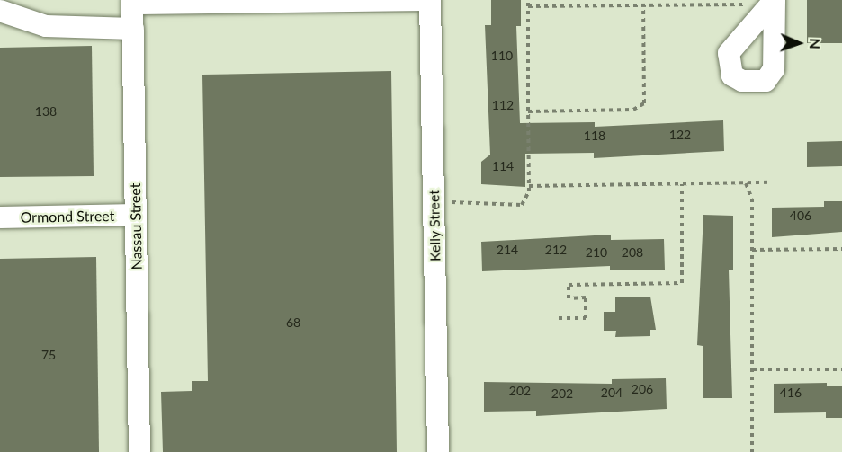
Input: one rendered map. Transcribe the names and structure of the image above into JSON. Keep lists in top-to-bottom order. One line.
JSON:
{"streets":{"street":["Ormond Street","Kelly Street","Nassau Street"]},"crossings":[["Ormond Street","Nassau Street"]],"house_numbers":["110","112","138","122","118","114","406","214","212","210","208","68","75","206","202","204","416","202"],"north":"right"}
